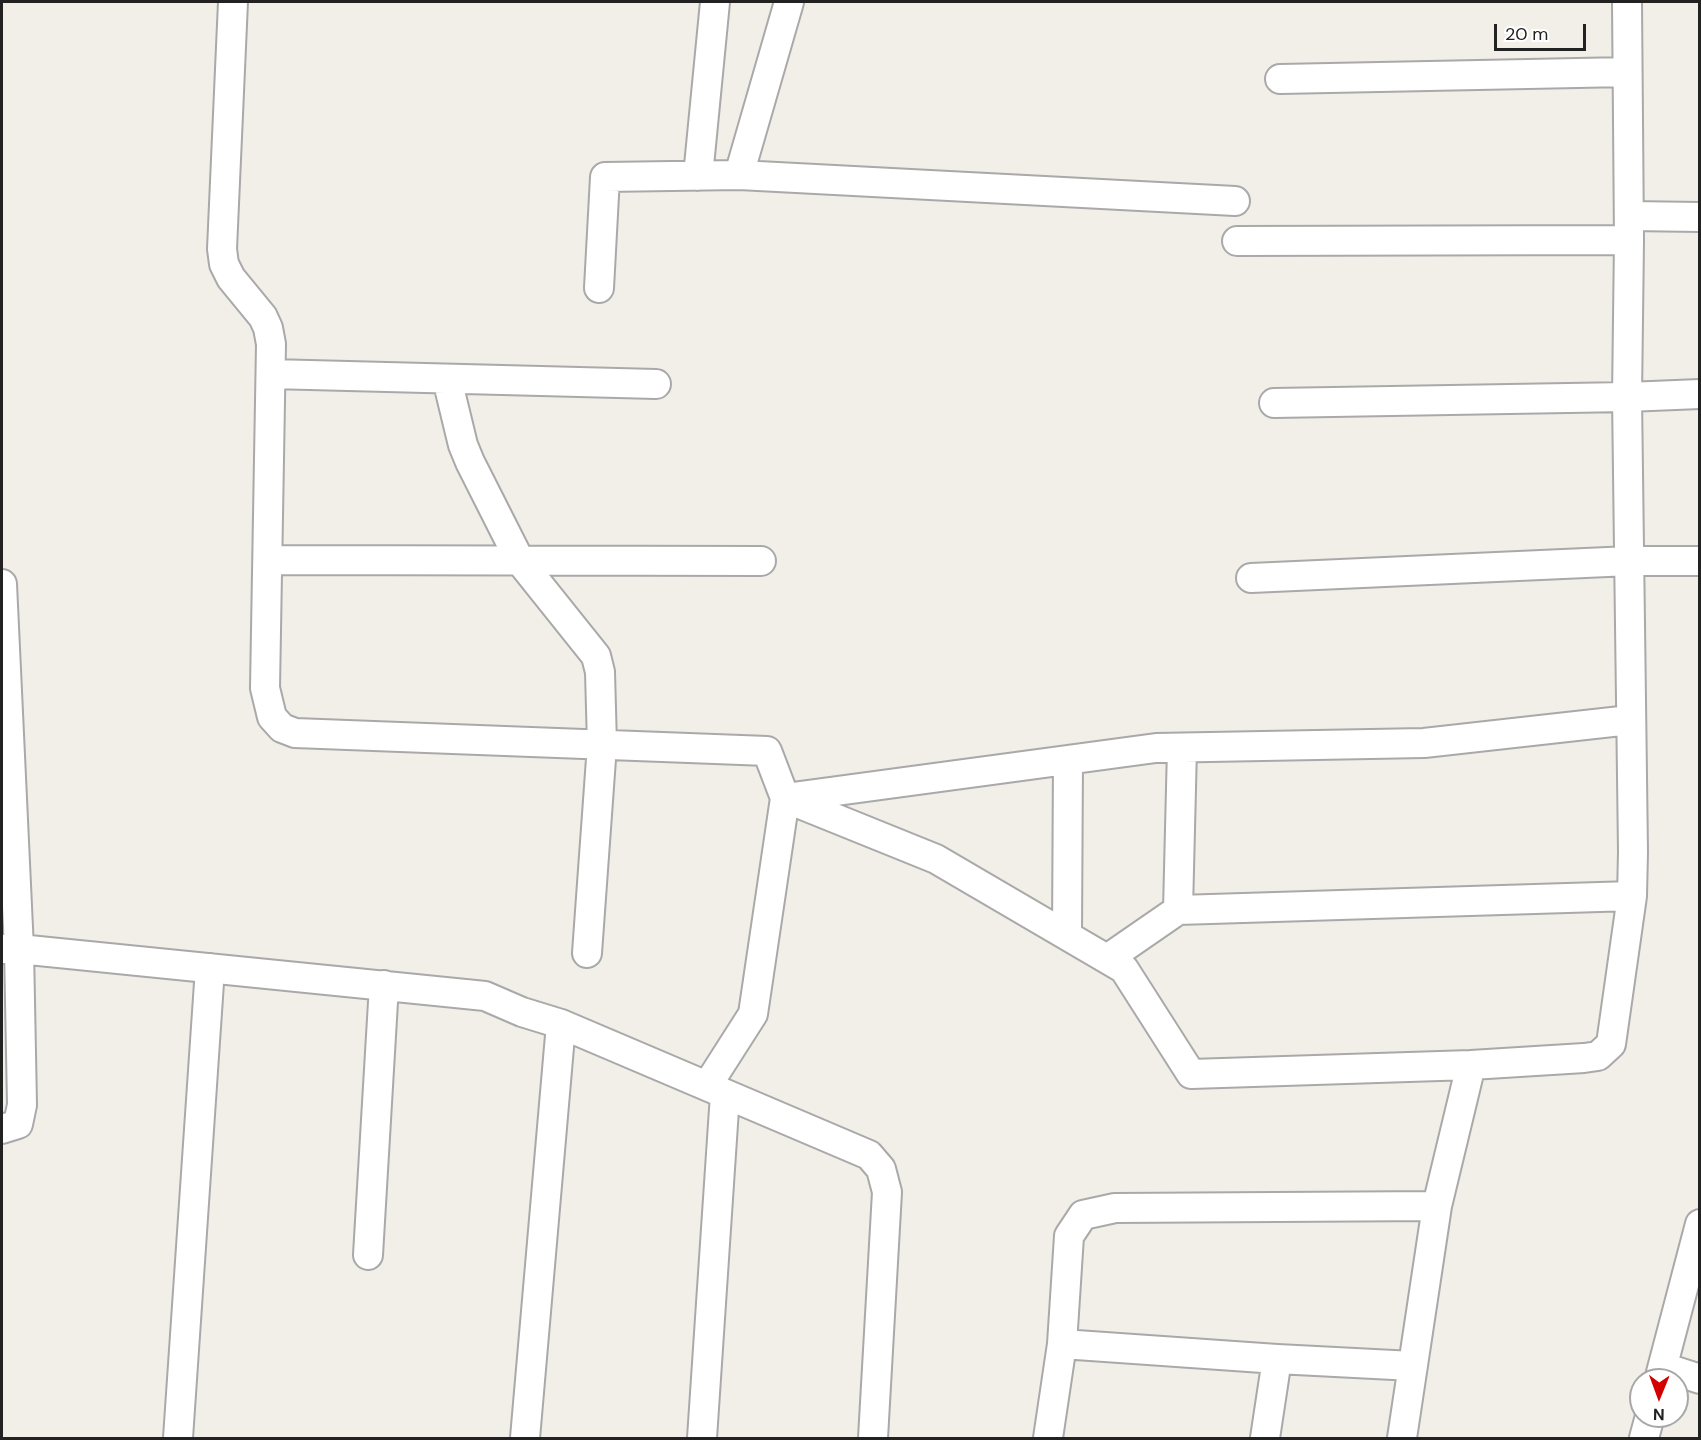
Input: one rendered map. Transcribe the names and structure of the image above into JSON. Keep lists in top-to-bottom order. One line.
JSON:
{"scale_bar":"20 m","north":"bottom"}
